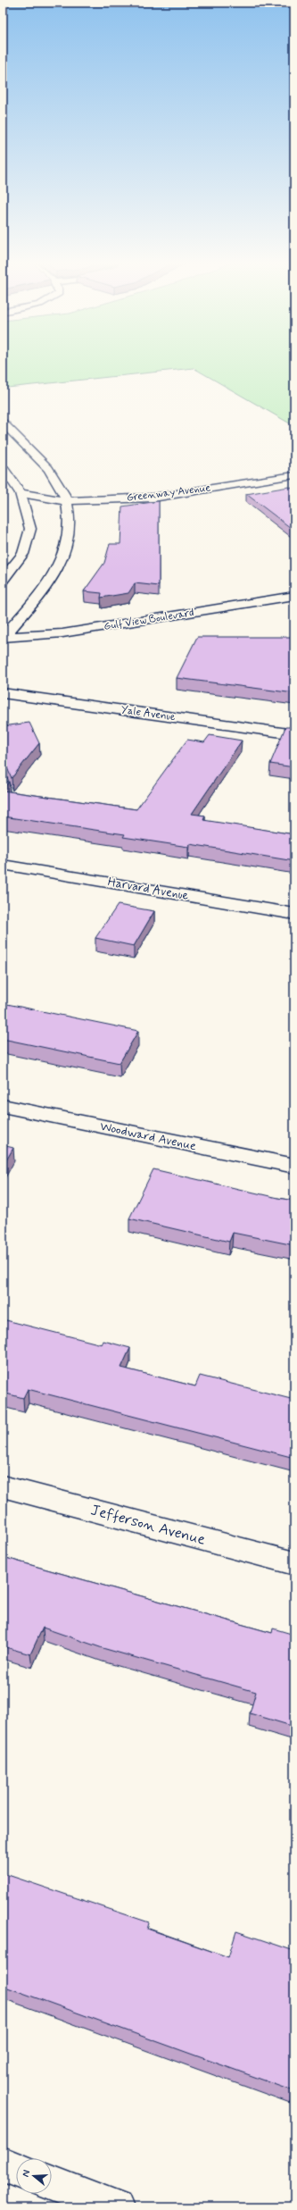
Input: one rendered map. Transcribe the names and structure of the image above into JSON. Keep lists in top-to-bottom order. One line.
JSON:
{"streets":{"street":["Greenway Avenue","Gulf View Boulevard","Yale Avenue","Harvard Avenue","Woodward Avenue","Jefferson Avenue"]},"north":"left"}
